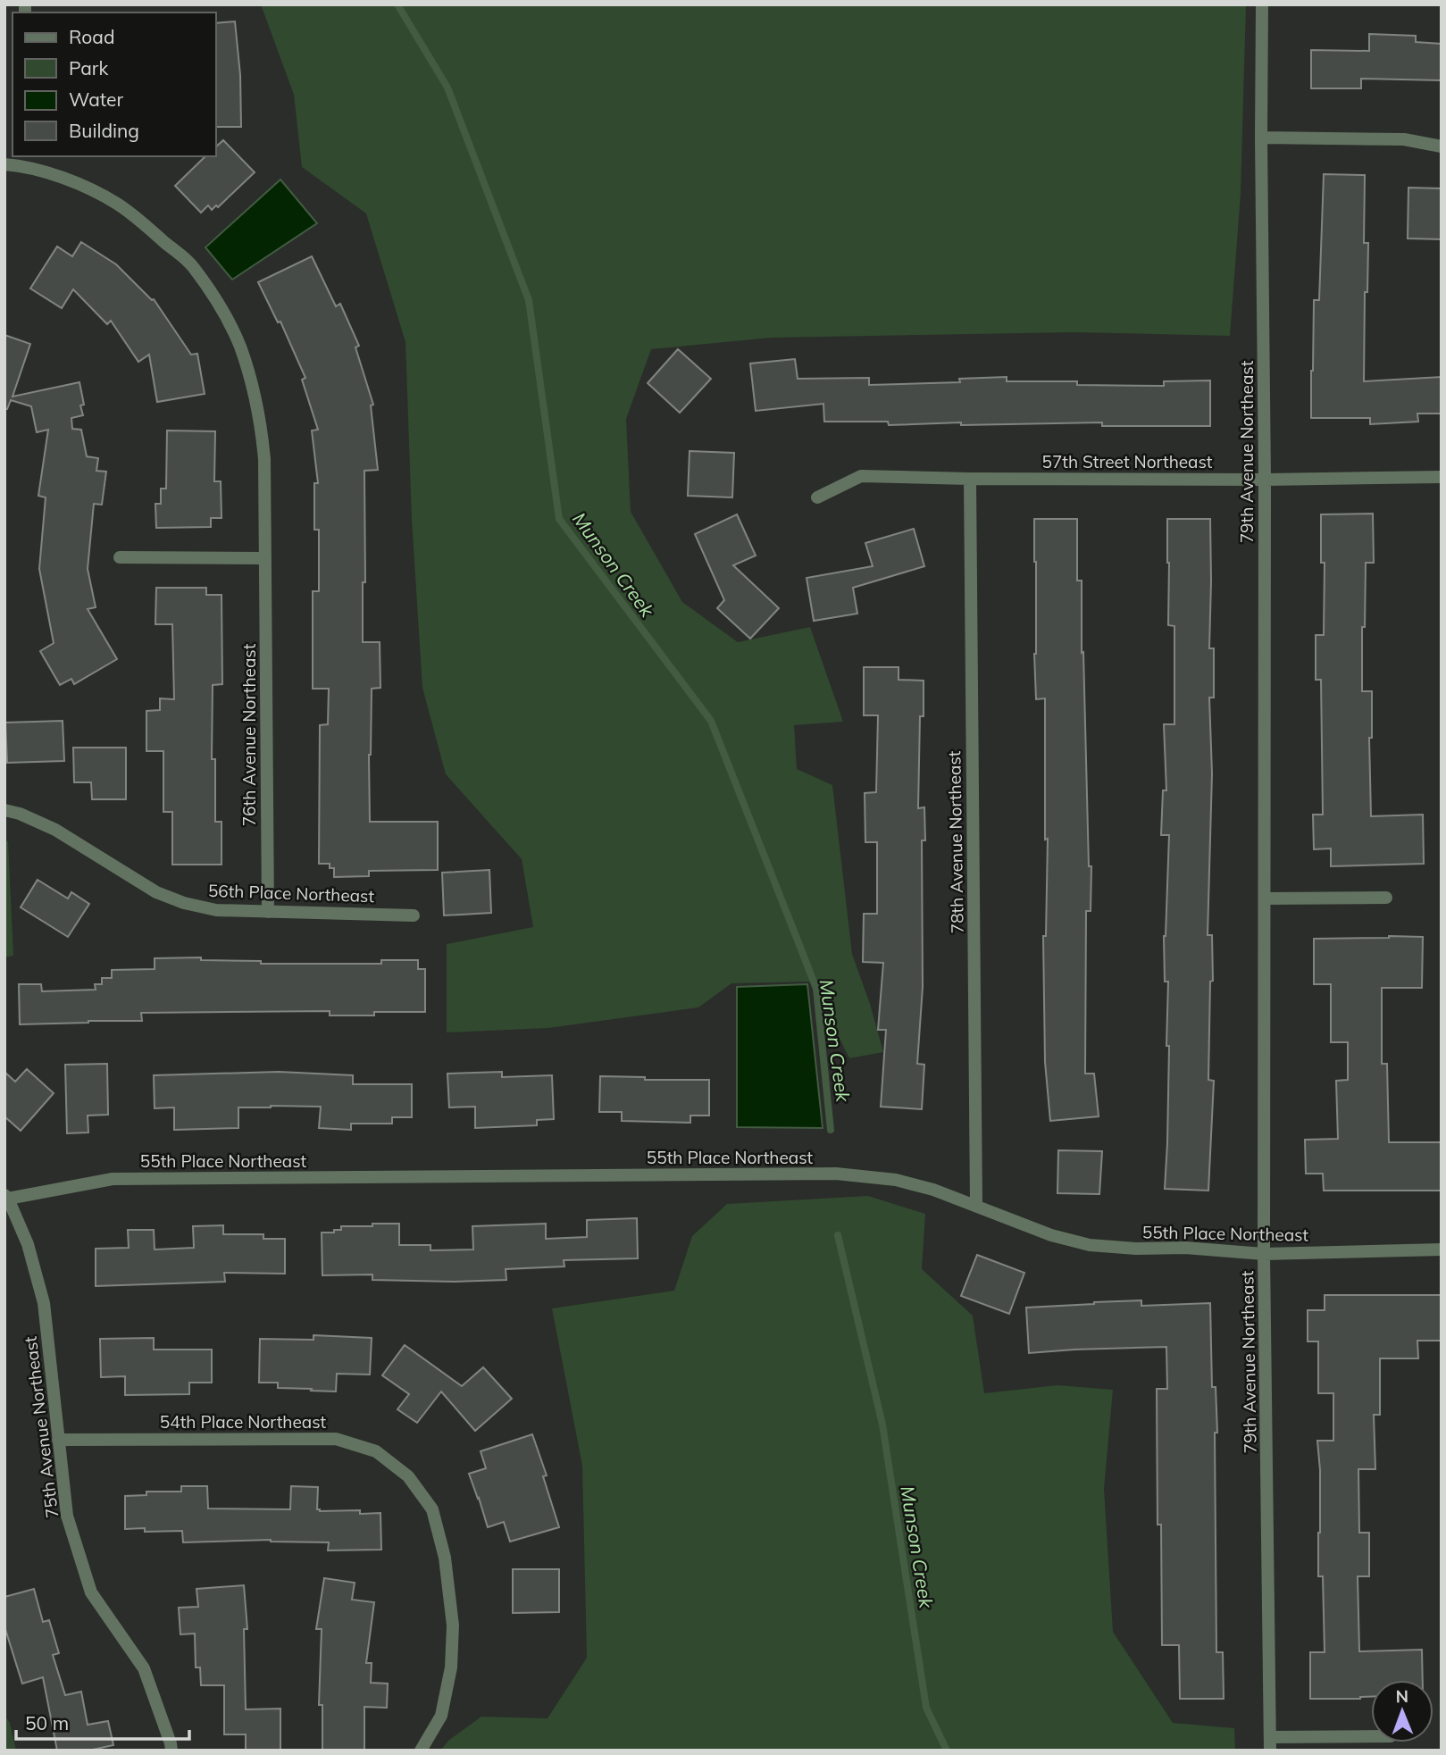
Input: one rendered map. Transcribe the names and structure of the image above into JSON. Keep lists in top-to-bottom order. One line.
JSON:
{"streets":{"street":["79th Avenue Northeast","57th Street Northeast","76th Avenue Northeast","78th Avenue Northeast","56th Place Northeast","55th Place Northeast","54th Place Northeast","75th Avenue Northeast"]},"crossings":[["79th Avenue Northeast","57th Street Northeast"],["79th Avenue Northeast","55th Place Northeast"],["57th Street Northeast","78th Avenue Northeast"],["76th Avenue Northeast","56th Place Northeast"],["78th Avenue Northeast","55th Place Northeast"],["55th Place Northeast","75th Avenue Northeast"],["54th Place Northeast","75th Avenue Northeast"]],"water":["Munson Creek"],"legend":["Road","Park","Water","Building"],"scale_bar":"50 m","north":"top"}
